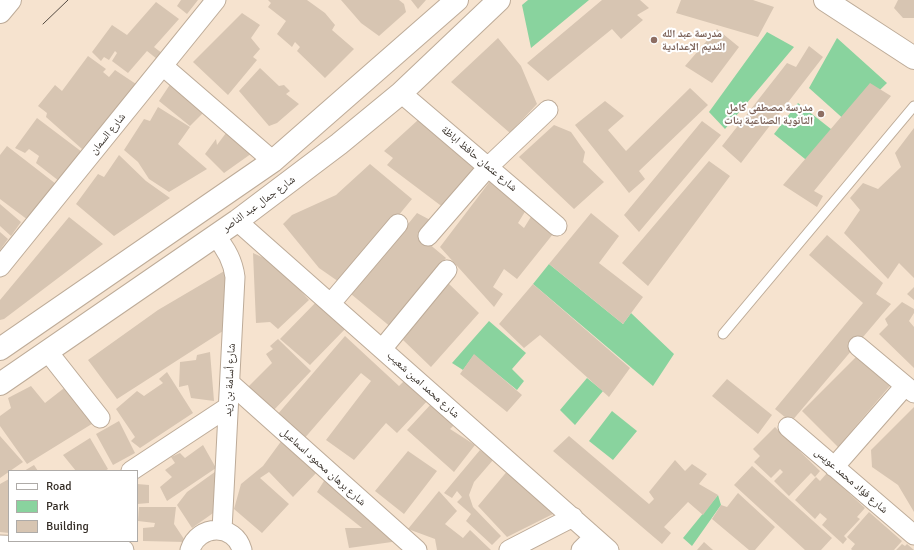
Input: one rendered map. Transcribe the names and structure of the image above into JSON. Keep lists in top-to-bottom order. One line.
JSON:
{"streets":{"main road":["شارع جمال عبد الناصر"],"street":["شارع السمان","شارع عثمان حافظ اباظة","شارع أسامة بن زيد","شارع محمد امين شعيب","شارع برهان محمود اسماعيل","شارع فؤاد محمد عويس"]},"crossings":[["شارع عثمان حافظ اباظة","شارع جمال عبد الناصر"],["شارع جمال عبد الناصر","شارع أسامة بن زيد"],["شارع جمال عبد الناصر","شارع محمد امين شعيب"],["شارع أسامة بن زيد","شارع برهان محمود اسماعيل"]],"places":["مدرسة عبد الله النديم الإعدادية","مدرسة مصطفى كامل الثانوية الصناعية بنات"],"legend":["Road","Park","Building"]}
